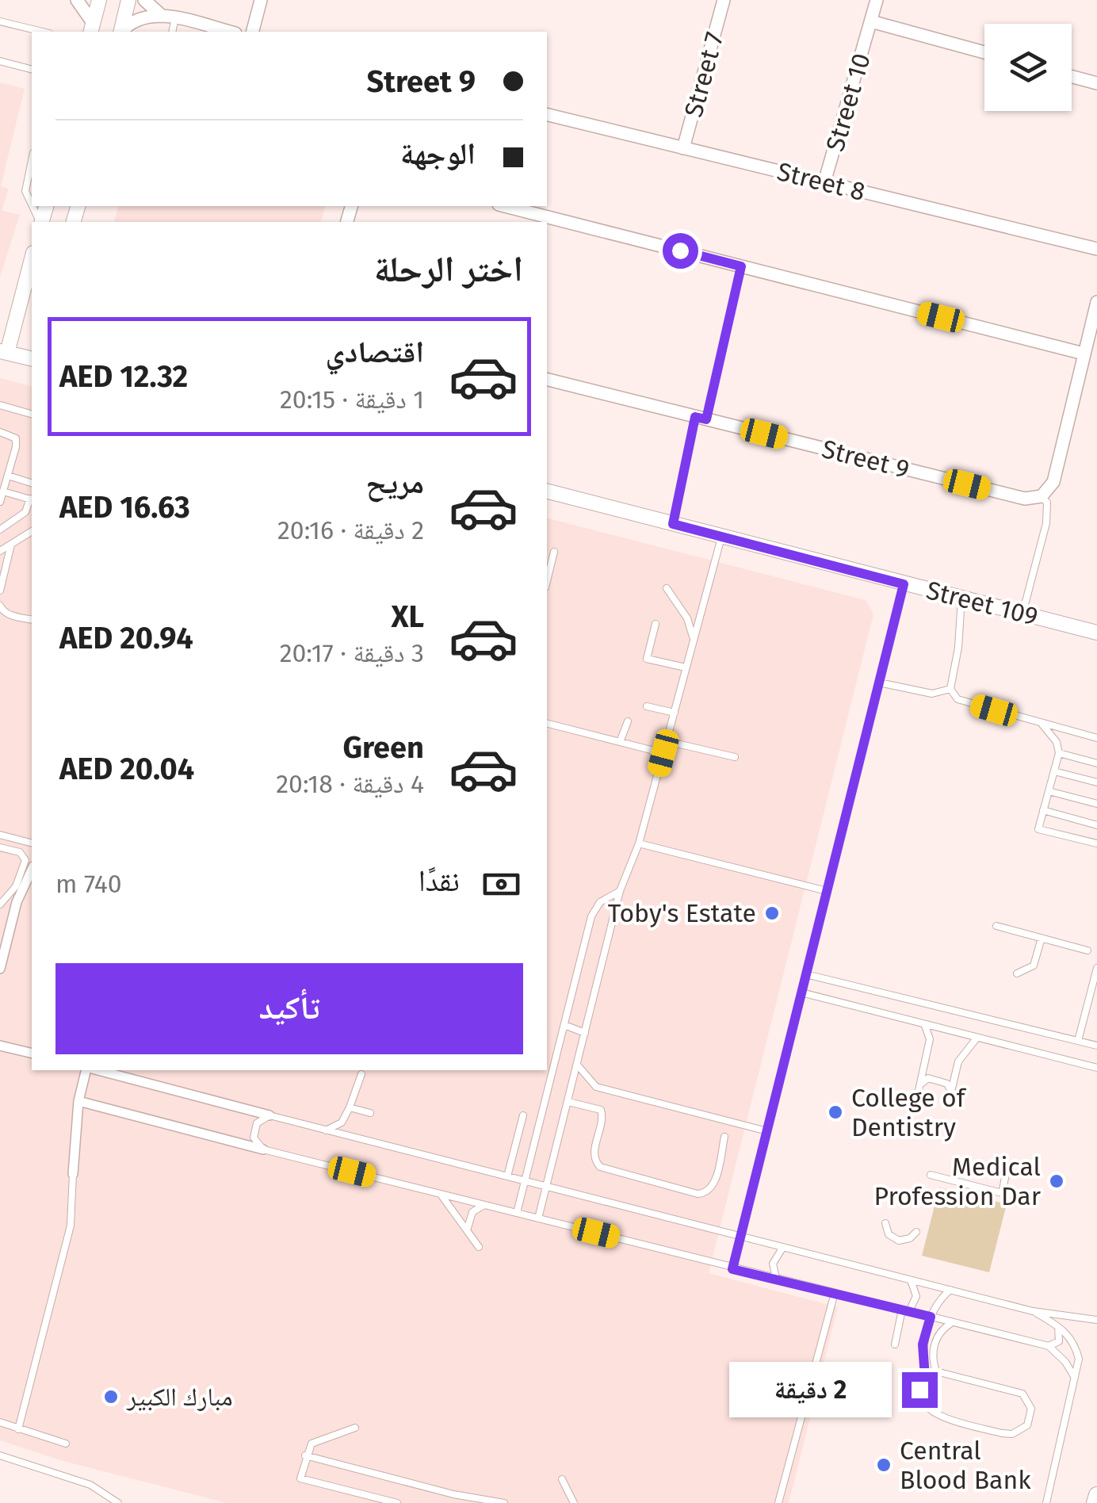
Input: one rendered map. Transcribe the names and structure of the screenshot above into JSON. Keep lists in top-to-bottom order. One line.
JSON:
{"streets":{"street":["Street 7","Street 10","Street 8","Street 9","Street 109"]},"crossings":[["Street 7","Street 8"],["Street 10","Street 8"]],"places":["Toby's Estate","College of Dentistry","Medical Profession Dar","مبارك الكبير","Central Blood Bank"],"page":{"banner":["Street 9","الوجهة"],"heading":"اختر الرحلة","list":[{"name":"اقتصادي","note":"1 دقيقة · 20:15","value":"AED 12.32"},{"name":"مريح","note":"2 دقيقة · 20:16","value":"AED 16.63"},{"name":"XL","note":"3 دقيقة · 20:17","value":"AED 20.94"},{"name":"Green","note":"4 دقيقة · 20:18","value":"AED 20.04"}],"pay":["نقدًا","740 m"],"buttons":"تأكيد","bubble":"2 دقيقة"}}
